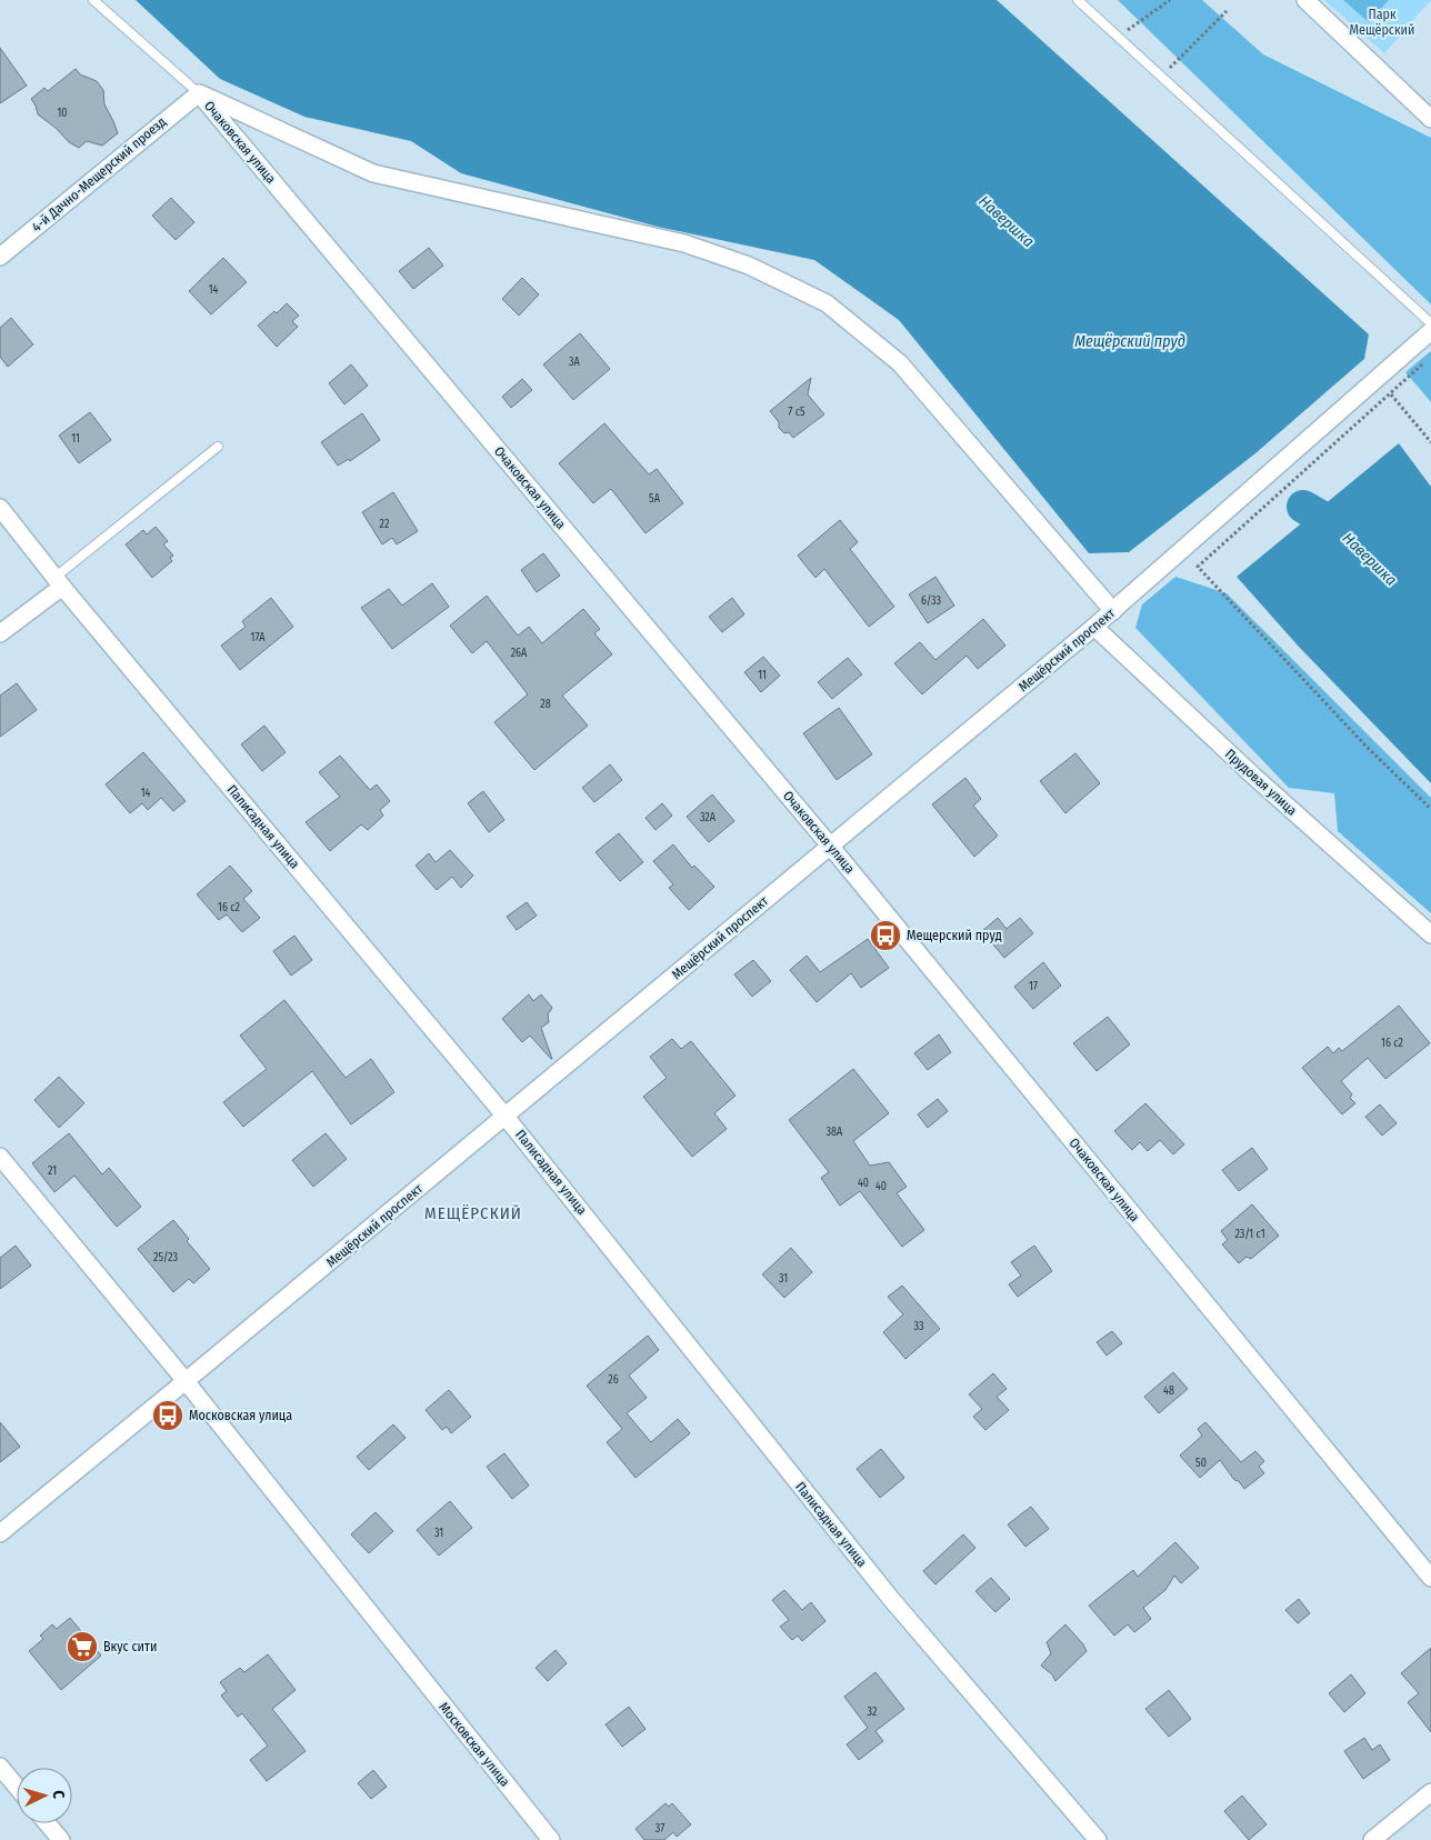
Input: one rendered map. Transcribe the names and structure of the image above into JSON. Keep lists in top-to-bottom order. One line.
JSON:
{"streets":{"street":["Очаковская улица","4-й Дачно-Мещерский проезд","Мещёрский проспект","Прудовая улица","Палисадная улица","Московская улица"]},"crossings":[["Очаковская улица","4-й Дачно-Мещерский проезд"],["Очаковская улица","Мещёрский проспект"],["Мещёрский проспект","Прудовая улица"],["Мещёрский проспект","Палисадная улица"],["Мещёрский проспект","Московская улица"]],"districts":["МЕЩЁРСКИЙ"],"water":["Навершка","Мещёрский пруд"],"parks":["Парк Мещёрский"],"places":{"bus stop":["Мещерский пруд","Московская улица"],"supermarket":["Вкус сити"]},"house_numbers":["10","14","3А","7 с5","11","5А","22","6/33","17А","26А","11","28","14","32А","16 с2","17","16 с2","38А","21","40","40","23/1 с1","25/23","31","33","26","48","50","31","32","37"],"north":"right"}
